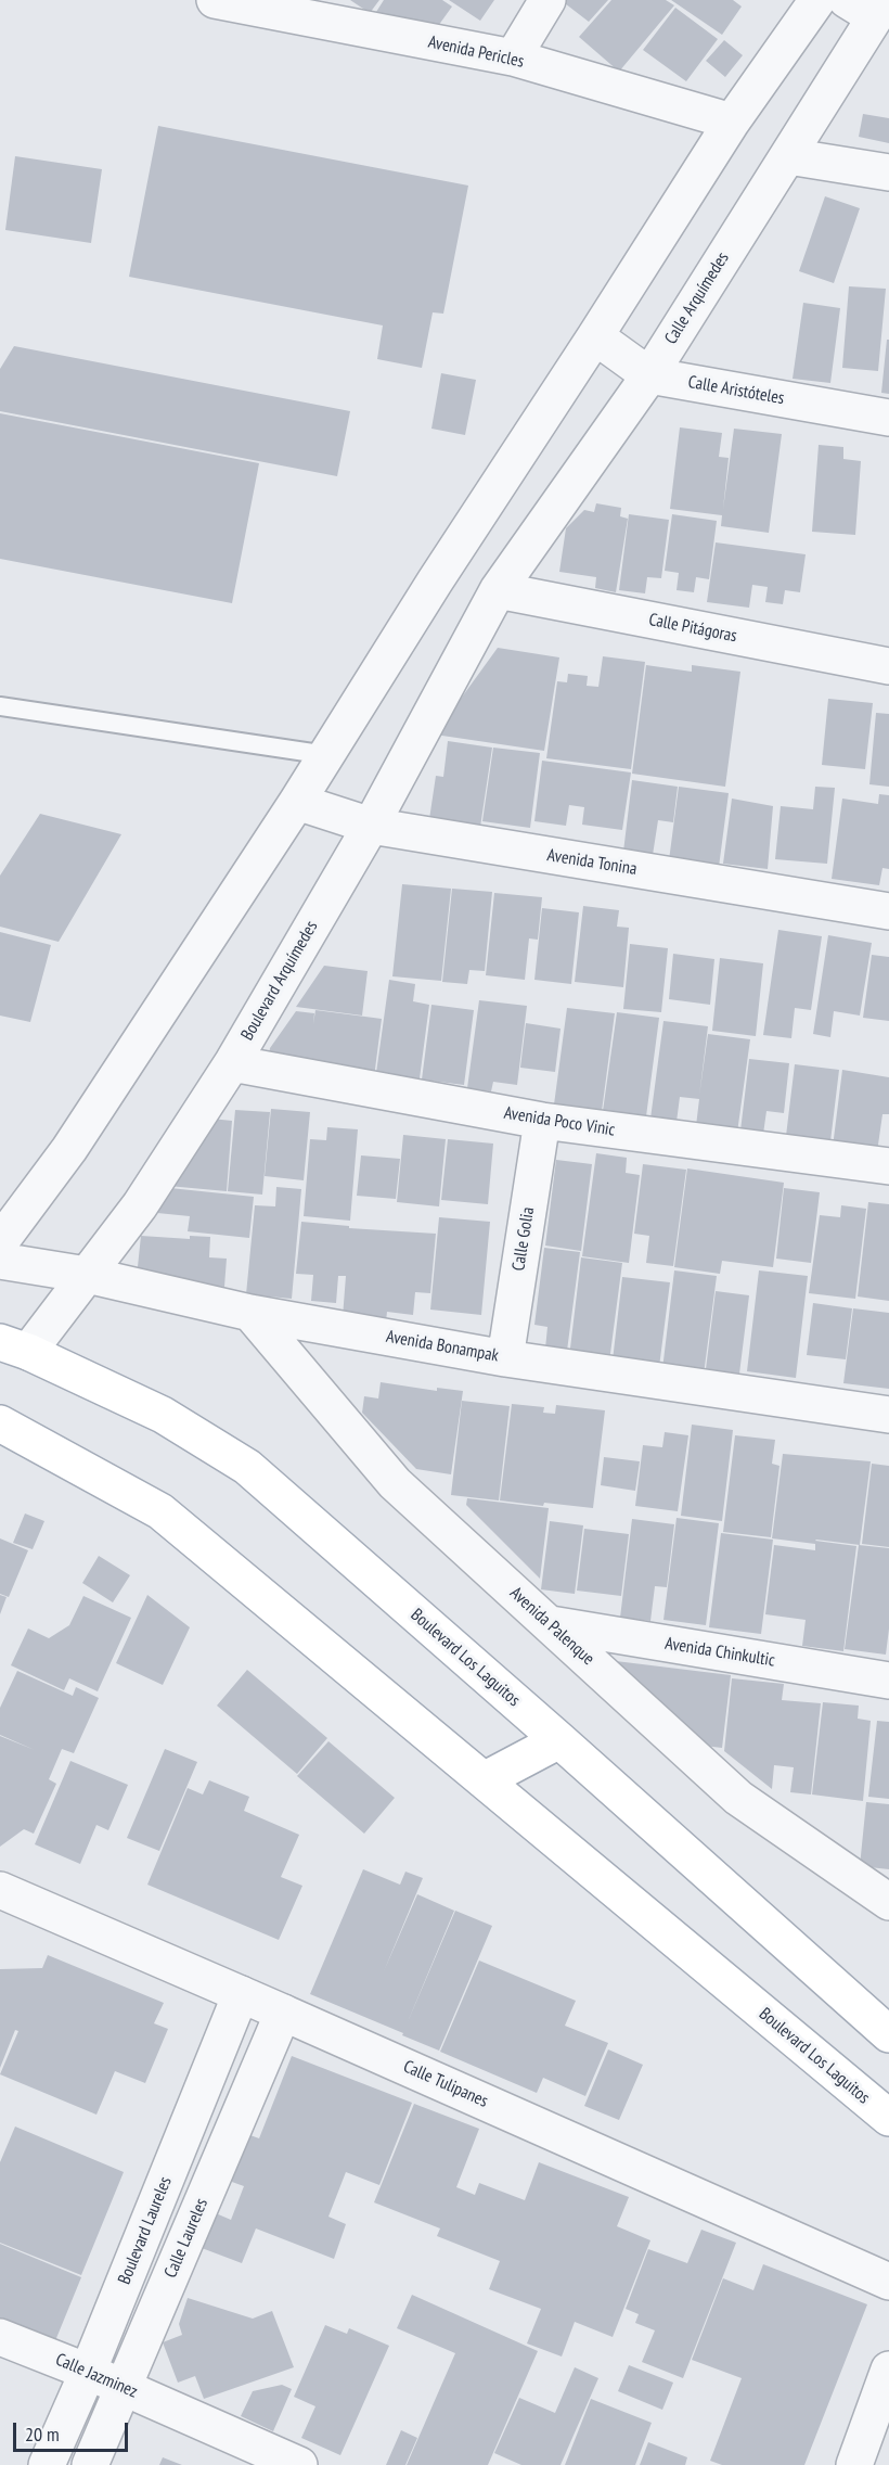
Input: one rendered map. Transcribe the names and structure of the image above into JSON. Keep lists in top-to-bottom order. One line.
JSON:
{"streets":{"main road":["Boulevard Los Laguitos"],"street":["Avenida Pericles","Calle Arquímedes","Calle Aristóteles","Calle Pitágoras","Avenida Tonina","Boulevard Arquímedes","Avenida Poco Vinic","Calle Golia","Avenida Bonampak","Avenida Palenque","Avenida Chinkultic","Calle Tulipanes","Boulevard Laureles","Calle Laureles","Calle Jazminez"]},"crossings":[["Calle Arquímedes","Calle Aristóteles"],["Calle Arquímedes","Calle Pitágoras"],["Calle Arquímedes","Boulevard Arquímedes"],["Calle Pitágoras","Boulevard Arquímedes"],["Avenida Tonina","Boulevard Arquímedes"],["Boulevard Arquímedes","Avenida Poco Vinic"],["Boulevard Arquímedes","Avenida Bonampak"],["Boulevard Arquímedes","Boulevard Los Laguitos"],["Avenida Poco Vinic","Calle Golia"],["Calle Golia","Avenida Bonampak"],["Avenida Bonampak","Avenida Palenque"],["Avenida Palenque","Avenida Chinkultic"],["Calle Tulipanes","Boulevard Laureles"],["Calle Tulipanes","Calle Laureles"],["Boulevard Laureles","Calle Jazminez"],["Calle Laureles","Calle Jazminez"]],"scale_bar":"20 m"}
